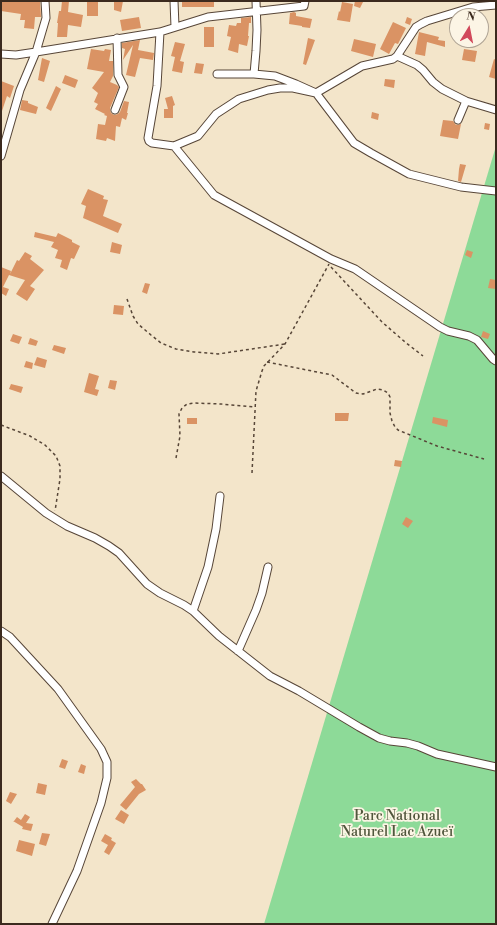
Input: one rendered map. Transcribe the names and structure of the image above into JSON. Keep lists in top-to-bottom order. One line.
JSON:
{"parks":["Parc National Naturel Lac Azueï"],"north":"top"}
